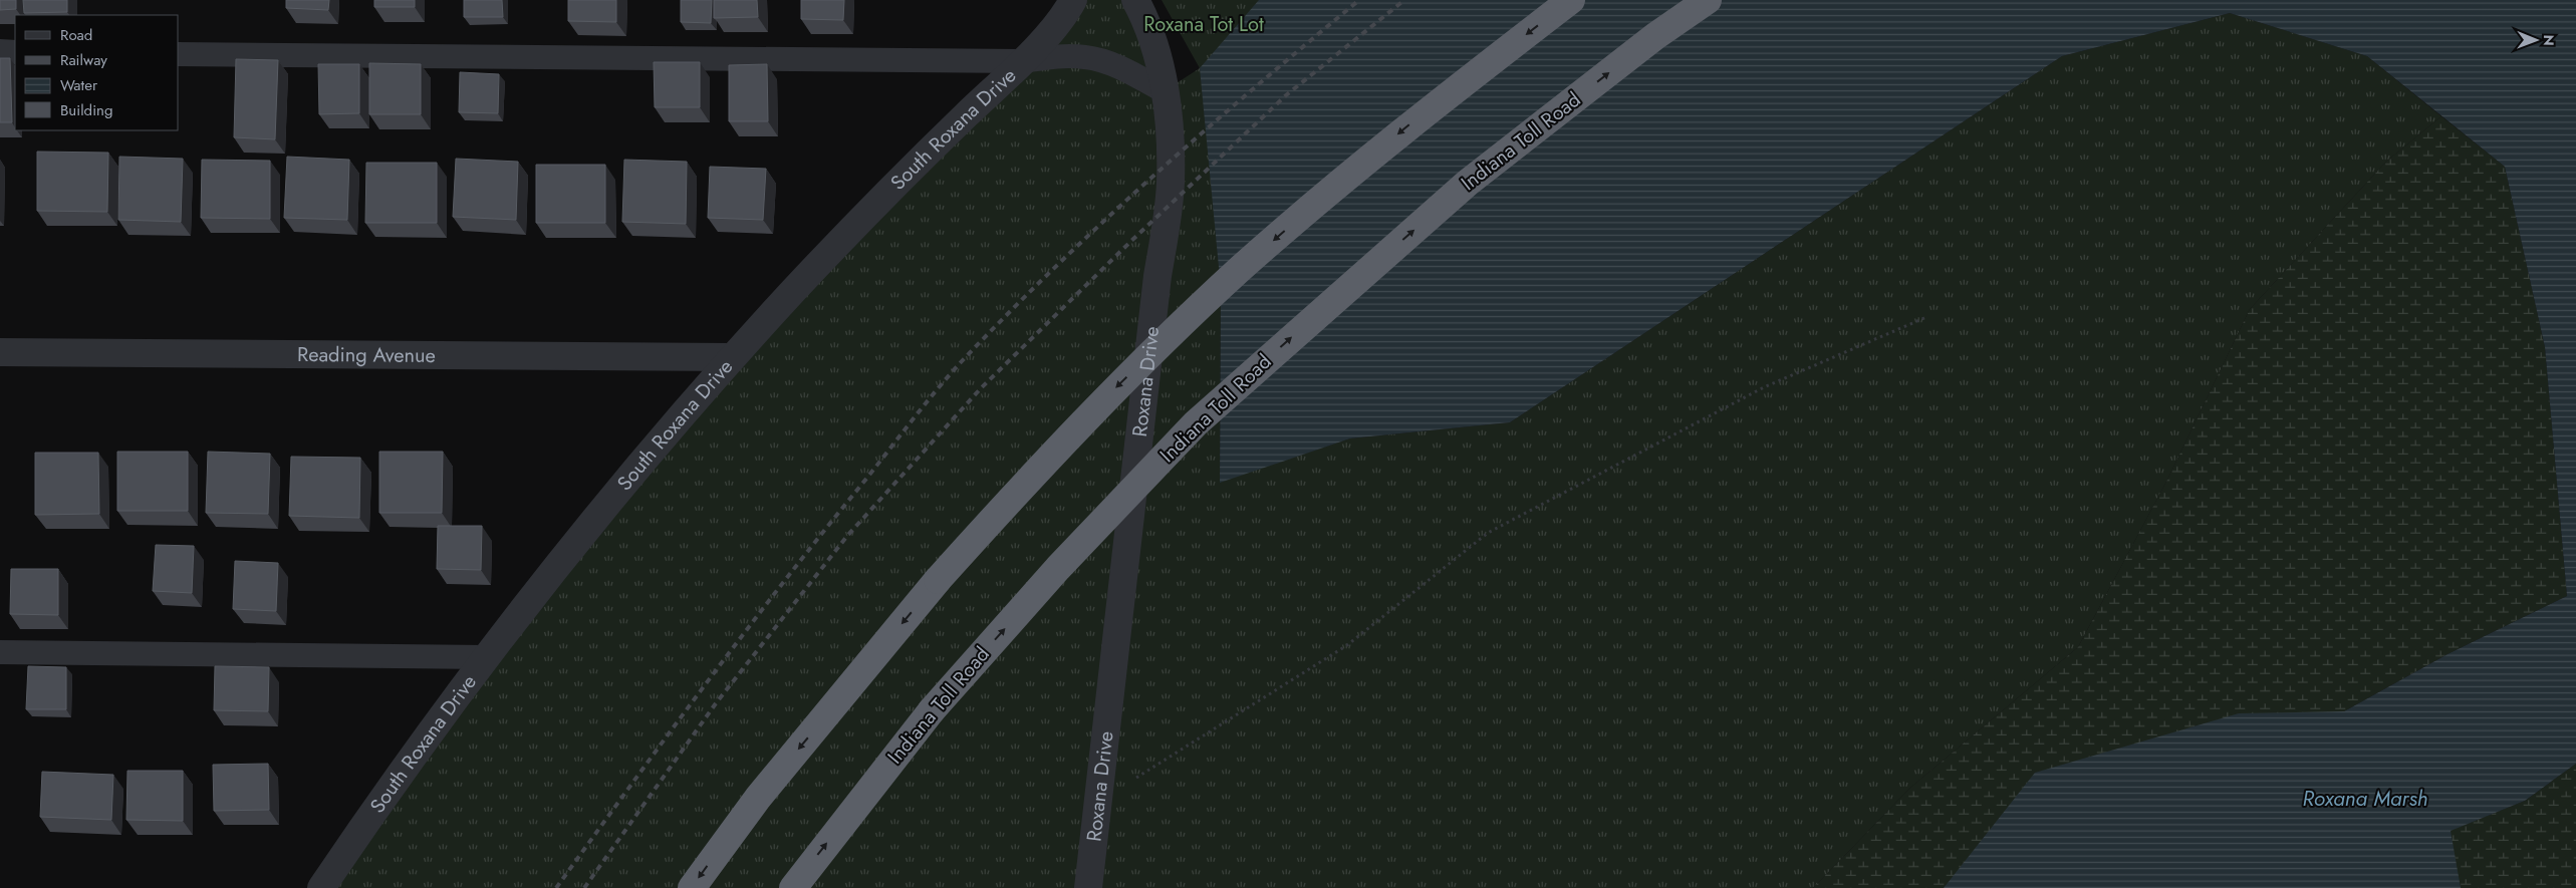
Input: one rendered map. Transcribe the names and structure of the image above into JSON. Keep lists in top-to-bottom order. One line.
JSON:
{"streets":{"highway":["Indiana Toll Road"],"street":["South Roxana Drive","Reading Avenue","Roxana Drive"]},"crossings":[["South Roxana Drive","Reading Avenue"]],"water":["Roxana Marsh"],"parks":["Roxana Tot Lot"],"legend":["Road","Railway","Water","Building"],"north":"right"}
